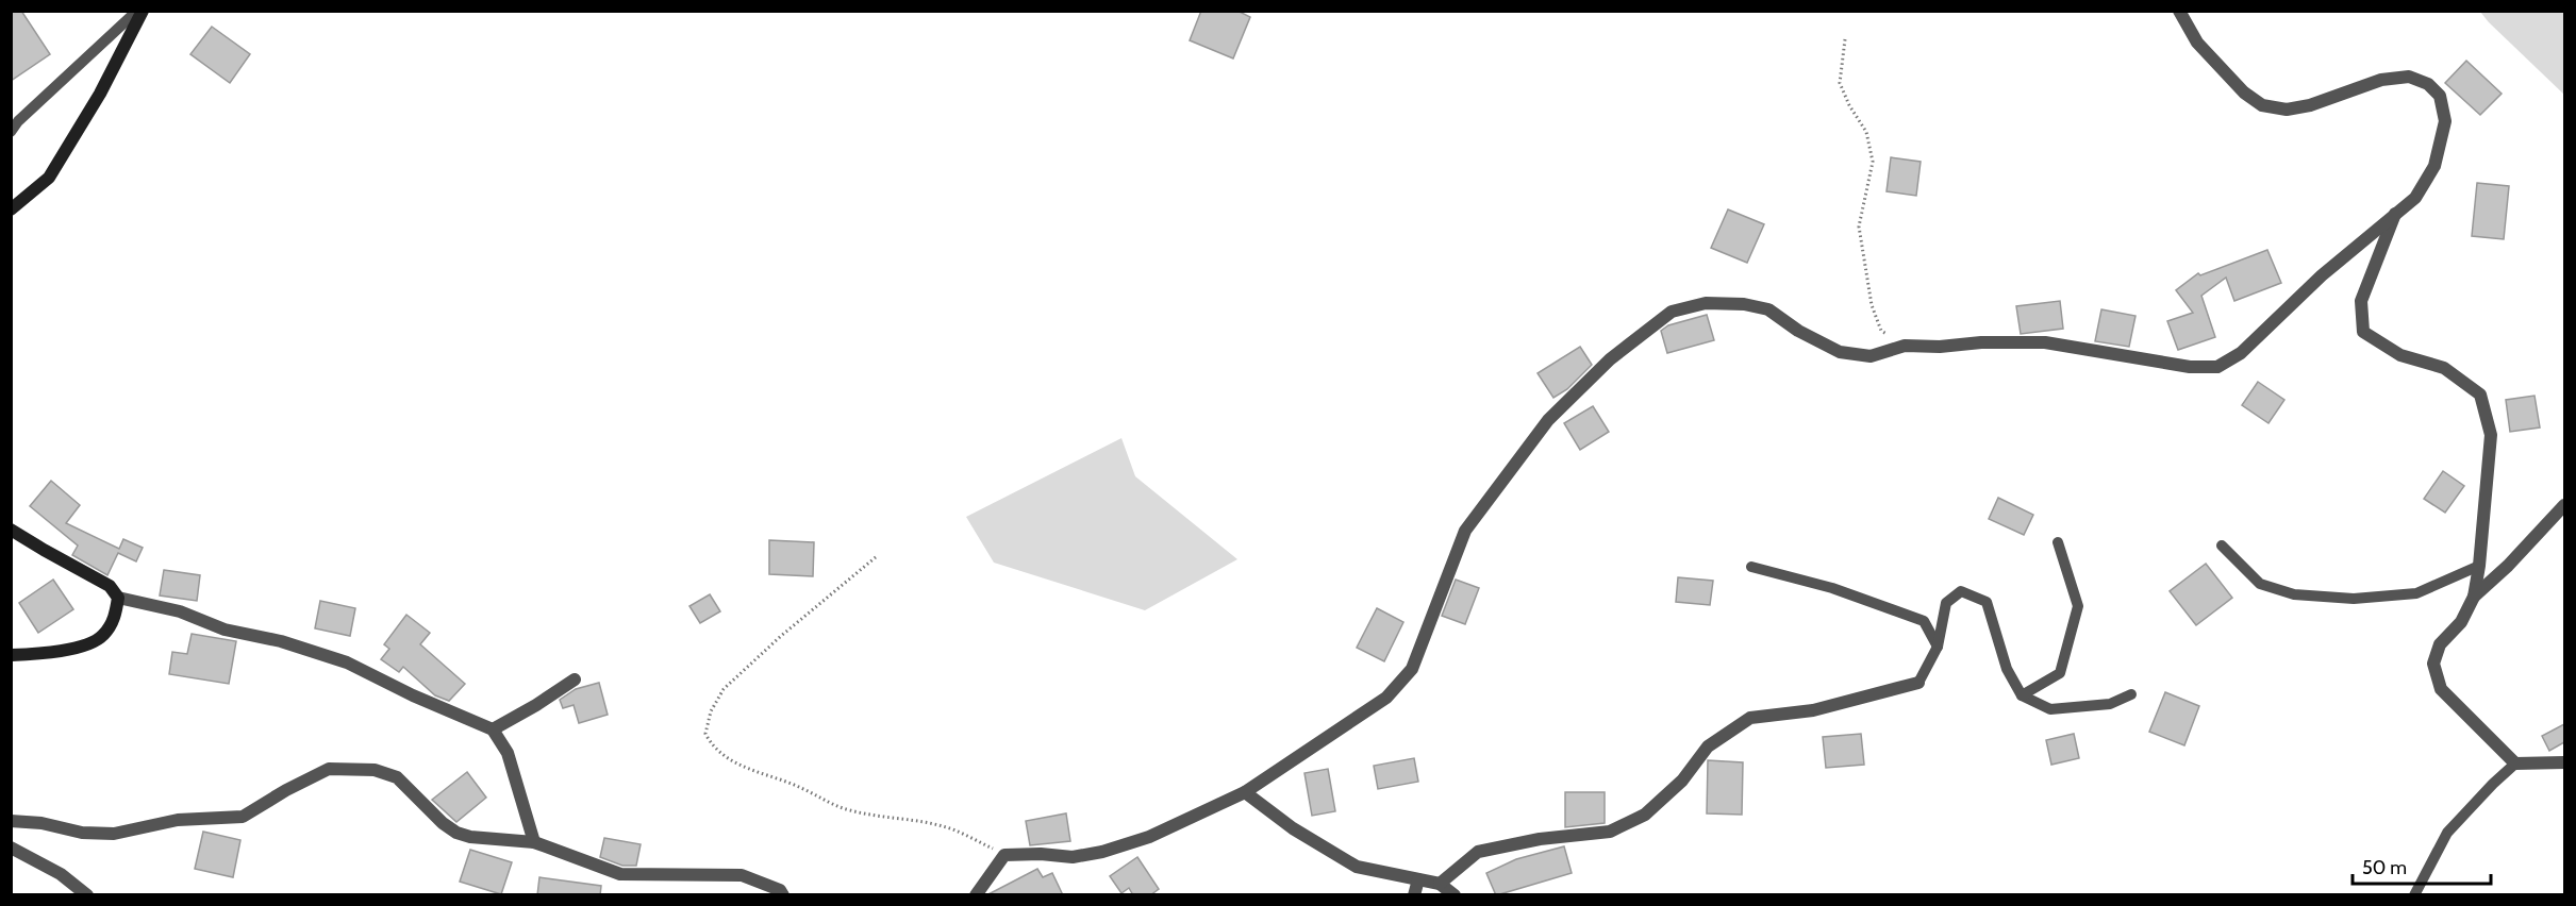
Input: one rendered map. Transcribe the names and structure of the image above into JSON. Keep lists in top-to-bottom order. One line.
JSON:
{"scale_bar":"50 m"}
